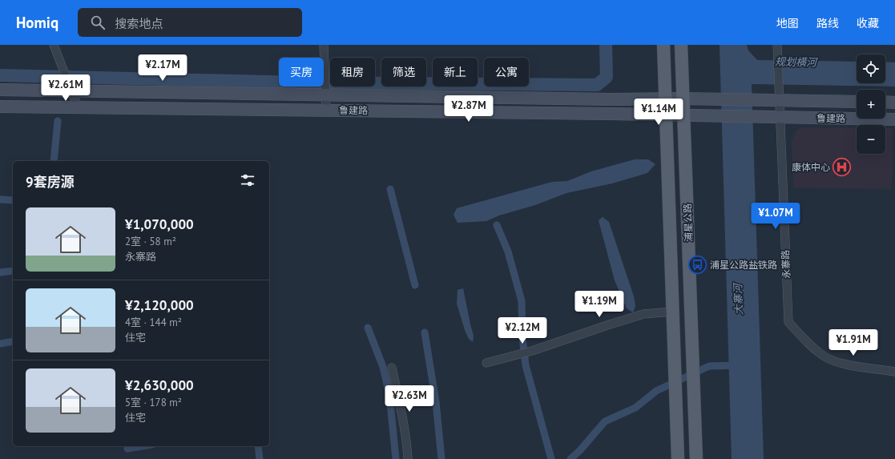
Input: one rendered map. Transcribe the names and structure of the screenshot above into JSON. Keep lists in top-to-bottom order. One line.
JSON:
{"streets":{"main road":["浦星公路"],"street":["鲁建路","永寨路"]},"crossings":[["鲁建路","浦星公路"],["鲁建路","永寨路"]],"water":["规划横河","大寨河"],"places":{"hospital":["康体中心"],"bus stop":["浦星公路盐铁路"]},"page":{"header":"Homiq","search":"搜索地点","nav":["地图","路线","收藏"],"map_buttons":["+","−"],"price":["¥2.17M","¥2.61M","¥2.87M","¥1.14M","¥1.07M","¥1.19M","¥2.12M","¥1.91M","¥2.63M"],"chip":["买房","租房","筛选","新上","公寓"],"heading":"9套房源","list":[{"name":"¥1,070,000","note":"2室 · 58 m² · 永寨路"},{"name":"¥2,120,000","note":"4室 · 144 m² · 住宅"},{"name":"¥2,630,000","note":"5室 · 178 m² · 住宅"}]}}
